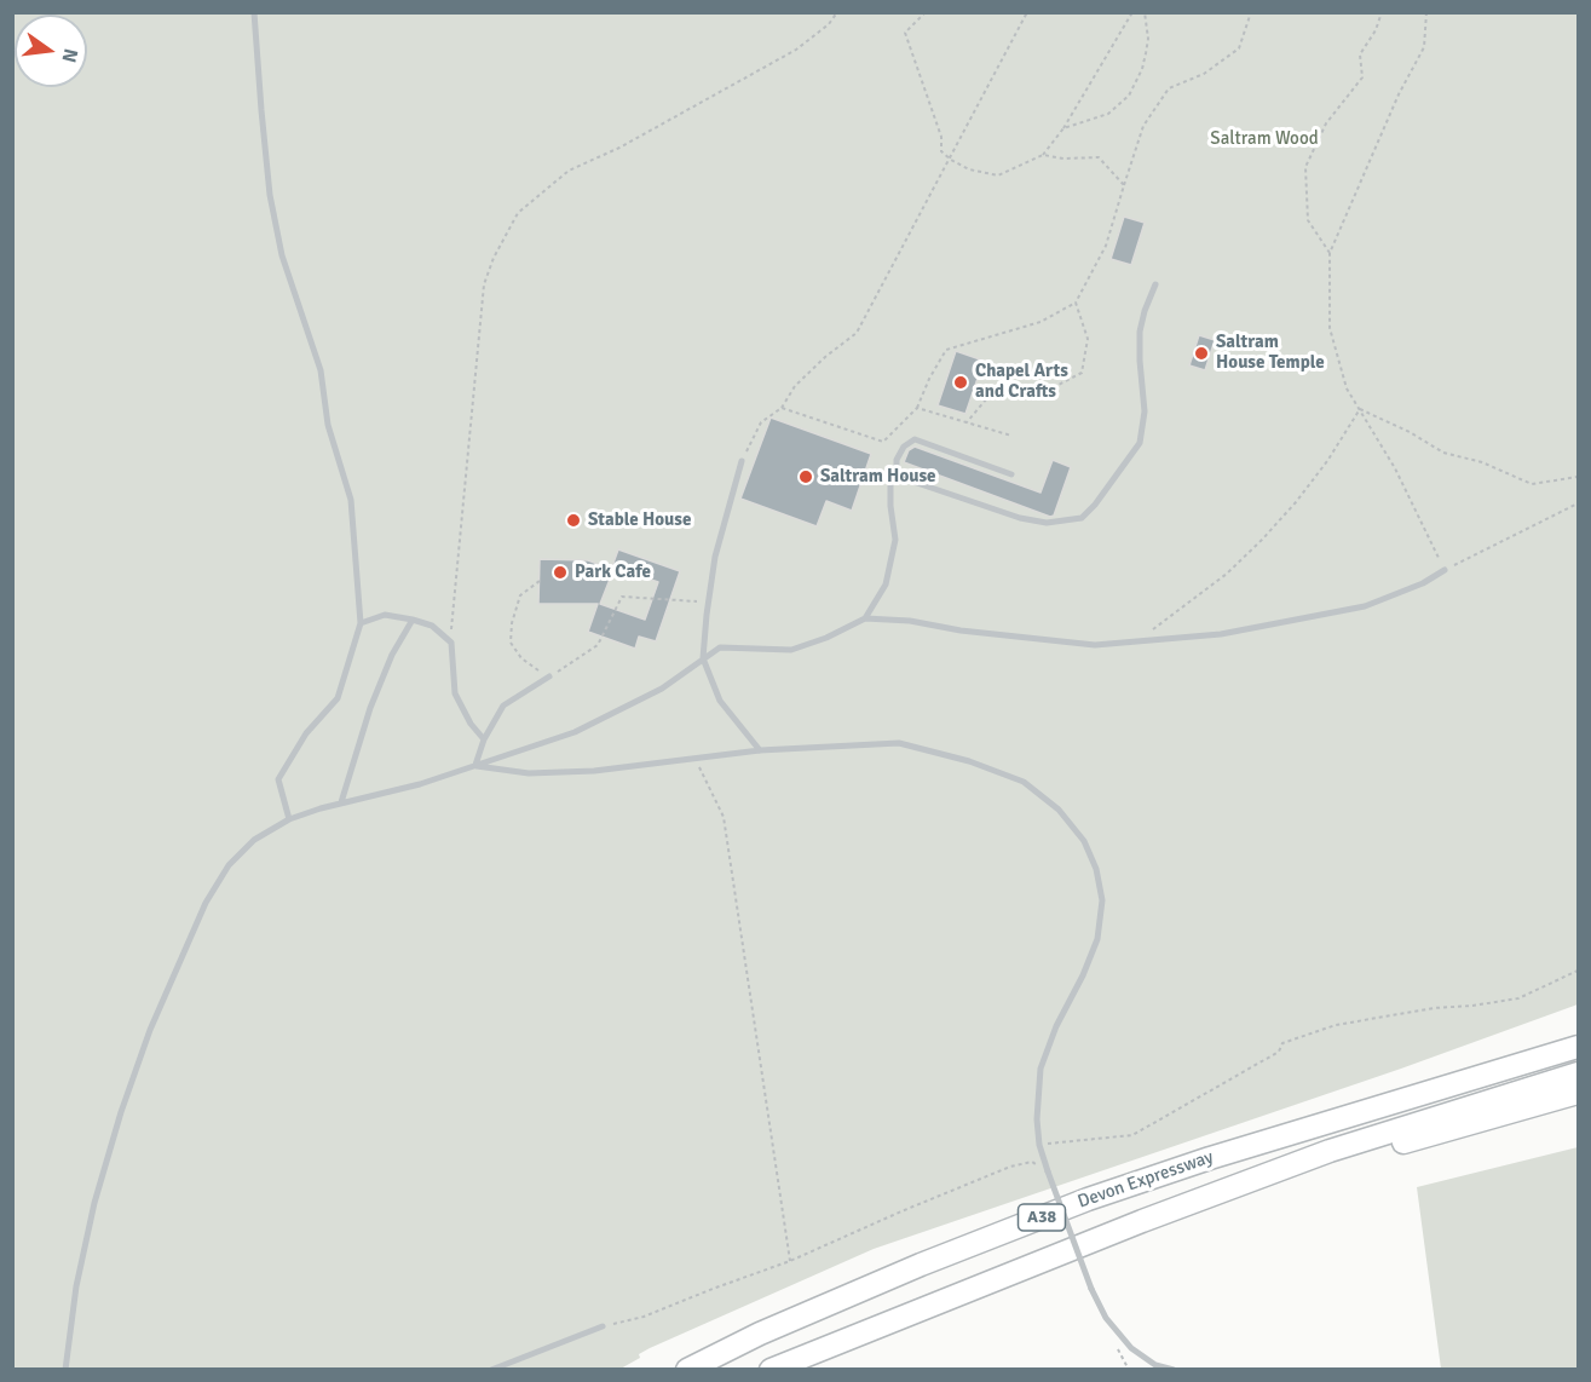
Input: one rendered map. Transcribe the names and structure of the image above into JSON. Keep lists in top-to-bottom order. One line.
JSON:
{"streets":{"highway":["Devon Expressway","A38"]},"crossings":[["Devon Expressway","A38"]],"parks":["Saltram Wood"],"places":["Saltram House Temple","Chapel Arts and Crafts","Saltram House","Stable House","Park Cafe"],"north":"right"}
